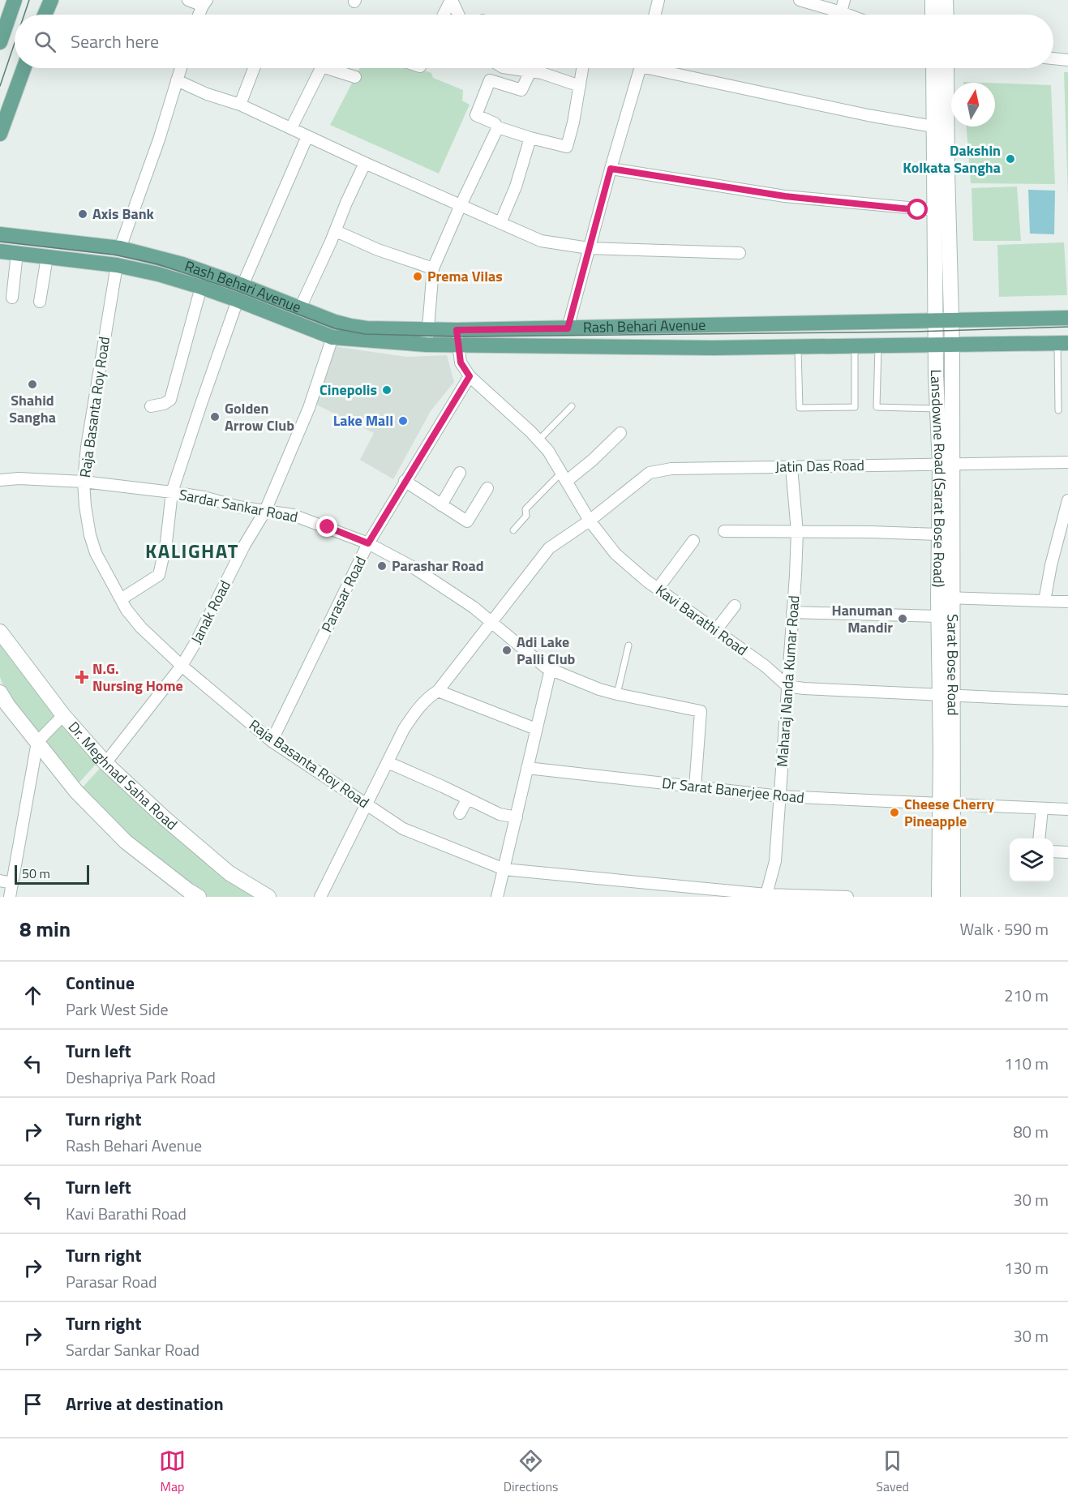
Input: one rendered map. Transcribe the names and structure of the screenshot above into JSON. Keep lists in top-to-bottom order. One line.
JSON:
{"streets":{"main road":["Rash Behari Avenue","Lansdowne Road (Sarat Bose Road)","Sarat Bose Road","Dr. Meghnad Saha Road"],"street":["Raja Basanta Roy Road","Jatin Das Road","Sardar Sankar Road","Parasar Road","Janak Road","Kavi Barathi Road","Maharaj Nanda Kumar Road","Dr Sarat Banerjee Road"]},"crossings":[["Rash Behari Avenue","Raja Basanta Roy Road"],["Rash Behari Avenue","Lansdowne Road (Sarat Bose Road)"],["Rash Behari Avenue","Janak Road"],["Rash Behari Avenue","Kavi Barathi Road"],["Rash Behari Avenue","Sarat Bose Road"],["Raja Basanta Roy Road","Jatin Das Road"],["Raja Basanta Roy Road","Sardar Sankar Road"],["Raja Basanta Roy Road","Parasar Road"],["Raja Basanta Roy Road","Janak Road"],["Raja Basanta Roy Road","Maharaj Nanda Kumar Road"],["Jatin Das Road","Lansdowne Road (Sarat Bose Road)"],["Jatin Das Road","Sardar Sankar Road"],["Jatin Das Road","Kavi Barathi Road"],["Jatin Das Road","Sarat Bose Road"],["Jatin Das Road","Maharaj Nanda Kumar Road"],["Lansdowne Road (Sarat Bose Road)","Sarat Bose Road"],["Sardar Sankar Road","Parasar Road"],["Sardar Sankar Road","Janak Road"],["Sardar Sankar Road","Dr Sarat Banerjee Road"],["Parasar Road","Kavi Barathi Road"],["Janak Road","Dr. Meghnad Saha Road"],["Kavi Barathi Road","Maharaj Nanda Kumar Road"],["Sarat Bose Road","Dr Sarat Banerjee Road"],["Maharaj Nanda Kumar Road","Dr Sarat Banerjee Road"]],"districts":["KALIGHAT"],"places":{"other":["Dakshin Kolkata Sangha","Axis Bank","Prema Vilas","Shahid Sangha","Cinepolis","Golden Arrow Club","Lake Mall","Parashar Road","Hanuman Mandir","Adi Lake Palli Club","Cheese Cherry Pineapple"],"health":["N.G. Nursing Home"]},"scale_bar":"50 m","north":"top","page":{"search":"Search here","scale":"50 m","heading":["8 min","Walk · 590 m"],"list":[["Continue","Park West Side","210 m"],["Turn left","Deshapriya Park Road","110 m"],["Turn right","Rash Behari Avenue","80 m"],["Turn left","Kavi Barathi Road","30 m"],["Turn right","Parasar Road","130 m"],["Turn right","Sardar Sankar Road","30 m"],"Arrive at destination"],"nav":["Map","Directions","Saved"]}}
